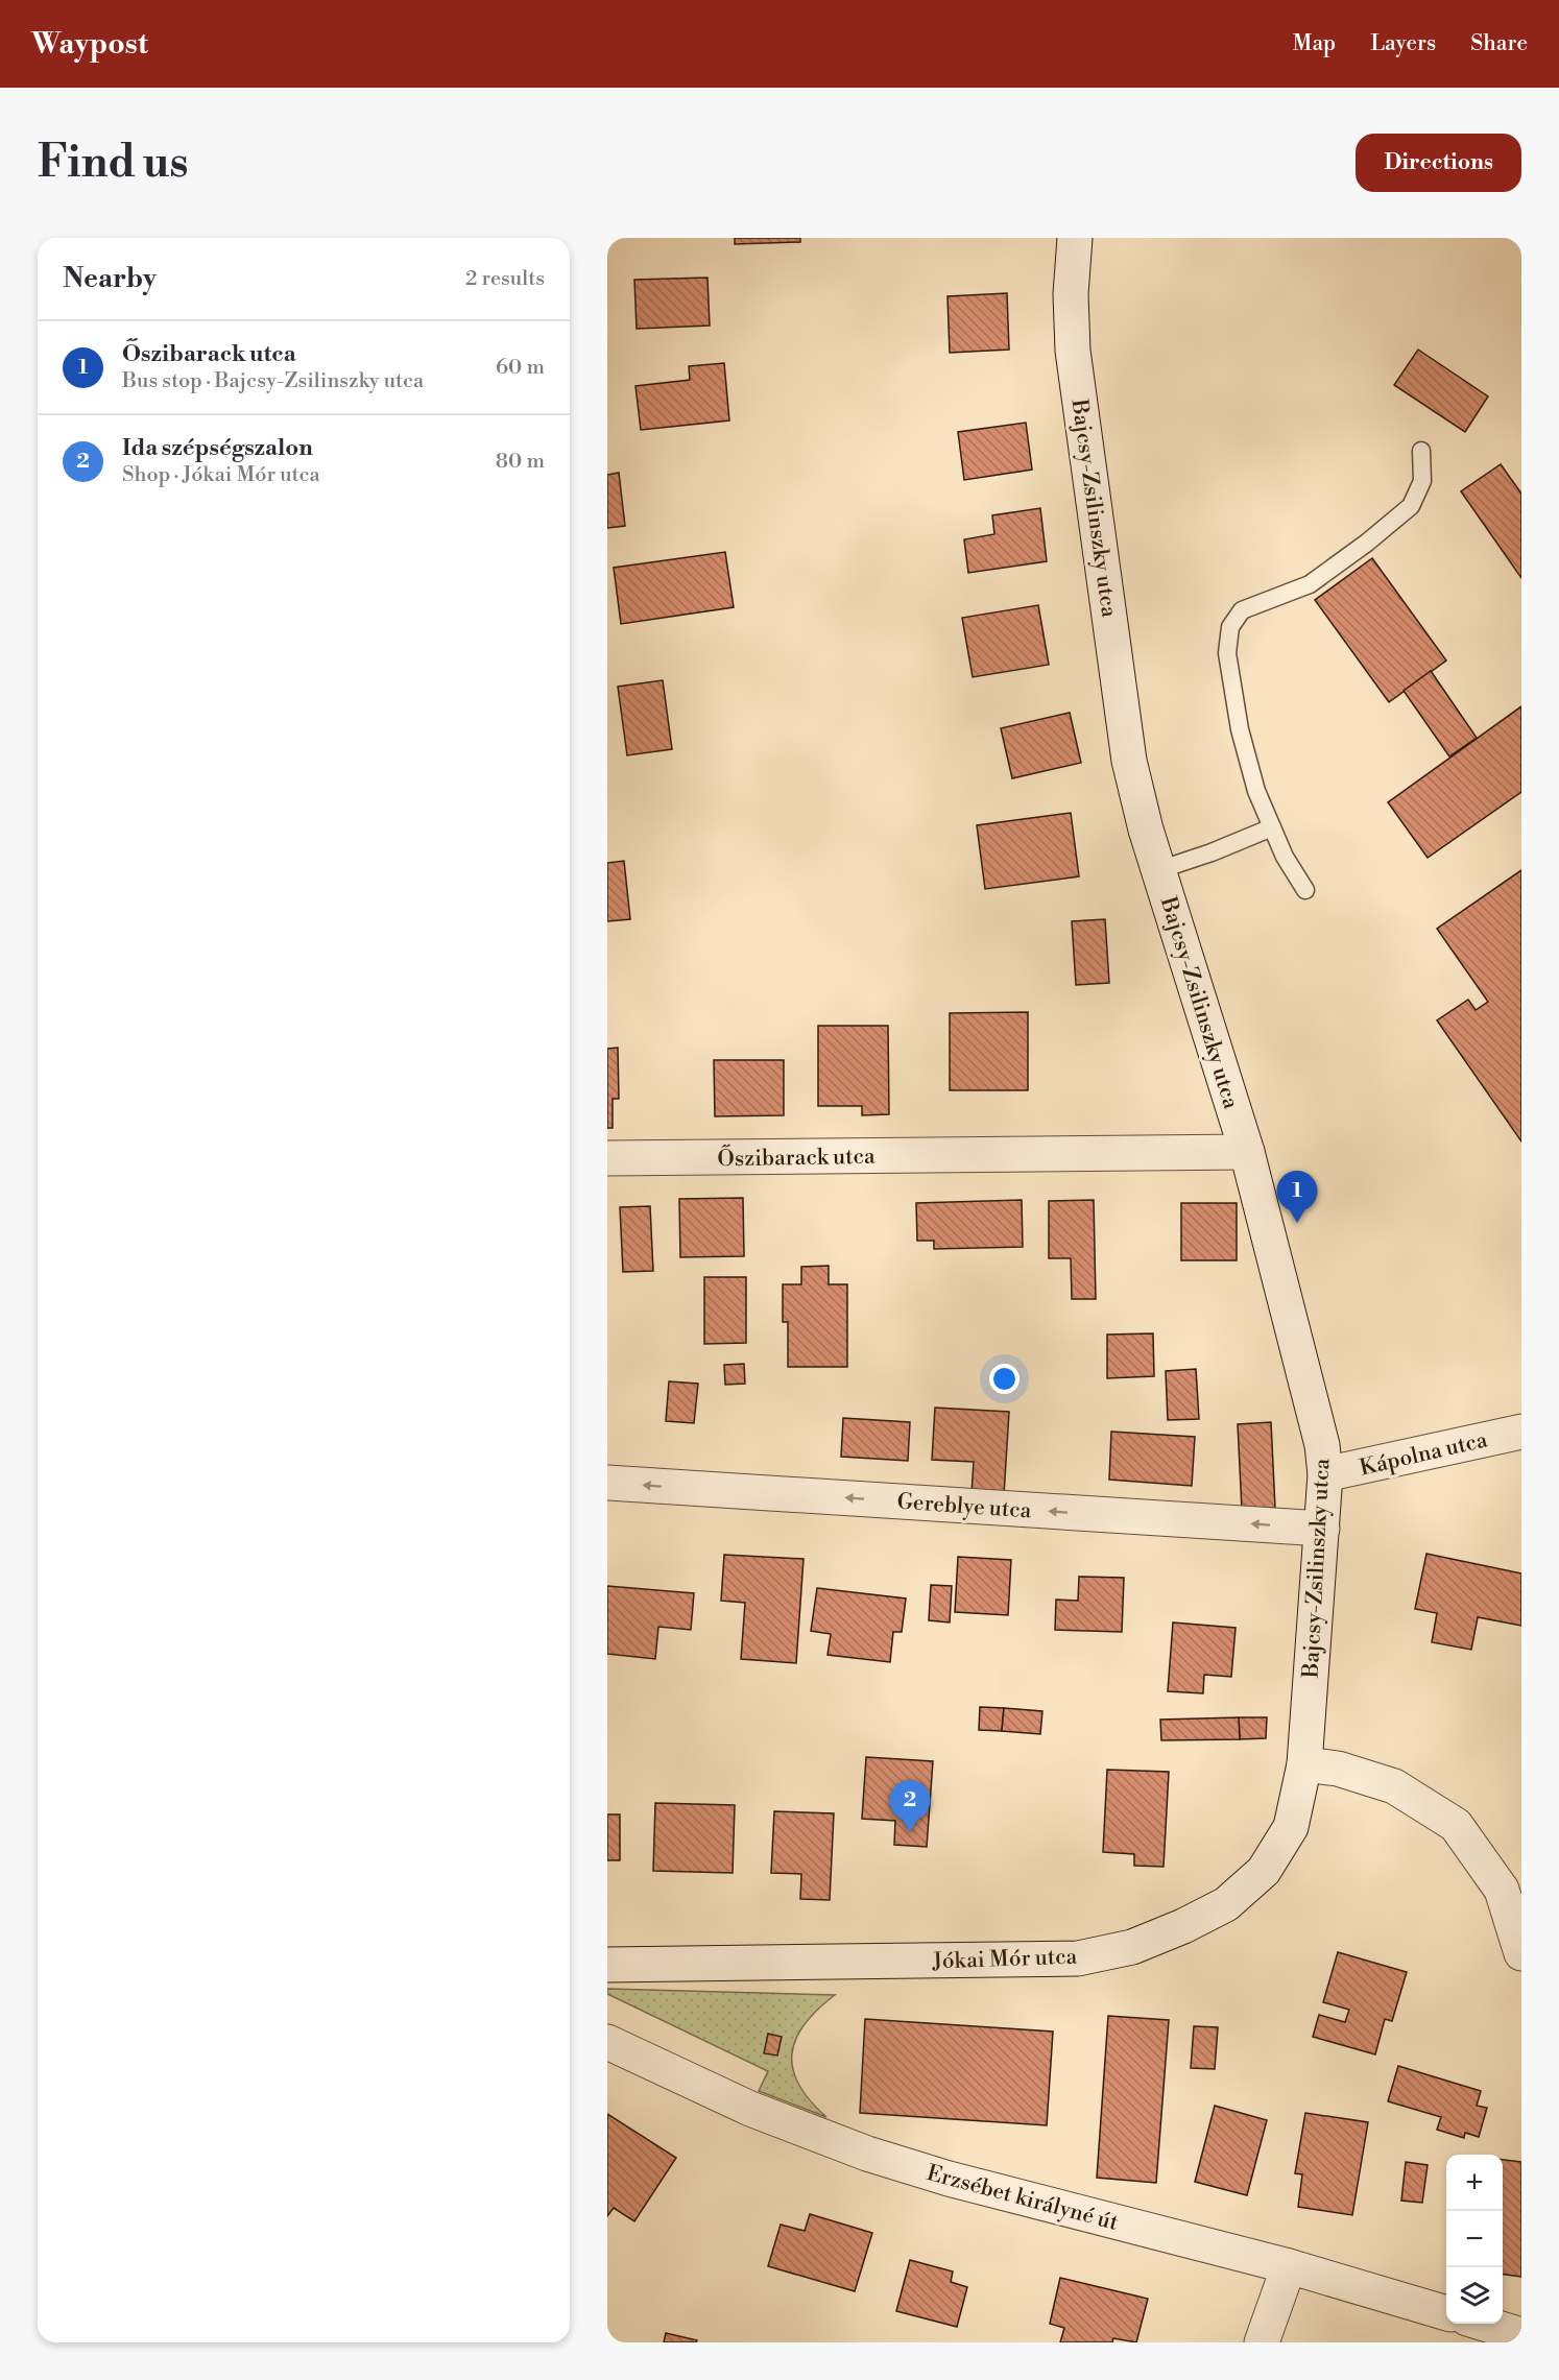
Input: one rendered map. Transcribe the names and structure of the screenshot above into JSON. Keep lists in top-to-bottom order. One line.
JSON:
{"streets":{"street":["Bajcsy-Zsilinszky utca","Őszibarack utca","Kápolna utca","Gereblye utca","Jókai Mór utca","Erzsébet királyné út"]},"crossings":[["Bajcsy-Zsilinszky utca","Őszibarack utca"],["Bajcsy-Zsilinszky utca","Kápolna utca"],["Bajcsy-Zsilinszky utca","Gereblye utca"],["Bajcsy-Zsilinszky utca","Jókai Mór utca"]],"one_way":["Gereblye utca"],"page":{"header":"Waypost","nav":["Map","Layers","Share"],"buttons":"Directions","title":"Find us","heading":["Nearby","2 results"],"list":[{"mark":"1","name":"Őszibarack utca","note":"Bus stop · Bajcsy-Zsilinszky utca","value":"60 m"},{"mark":"2","name":"Ida szépségszalon","note":"Shop · Jókai Mór utca","value":"80 m"}],"pins":["1","2"],"map_buttons":["+","−"]}}
